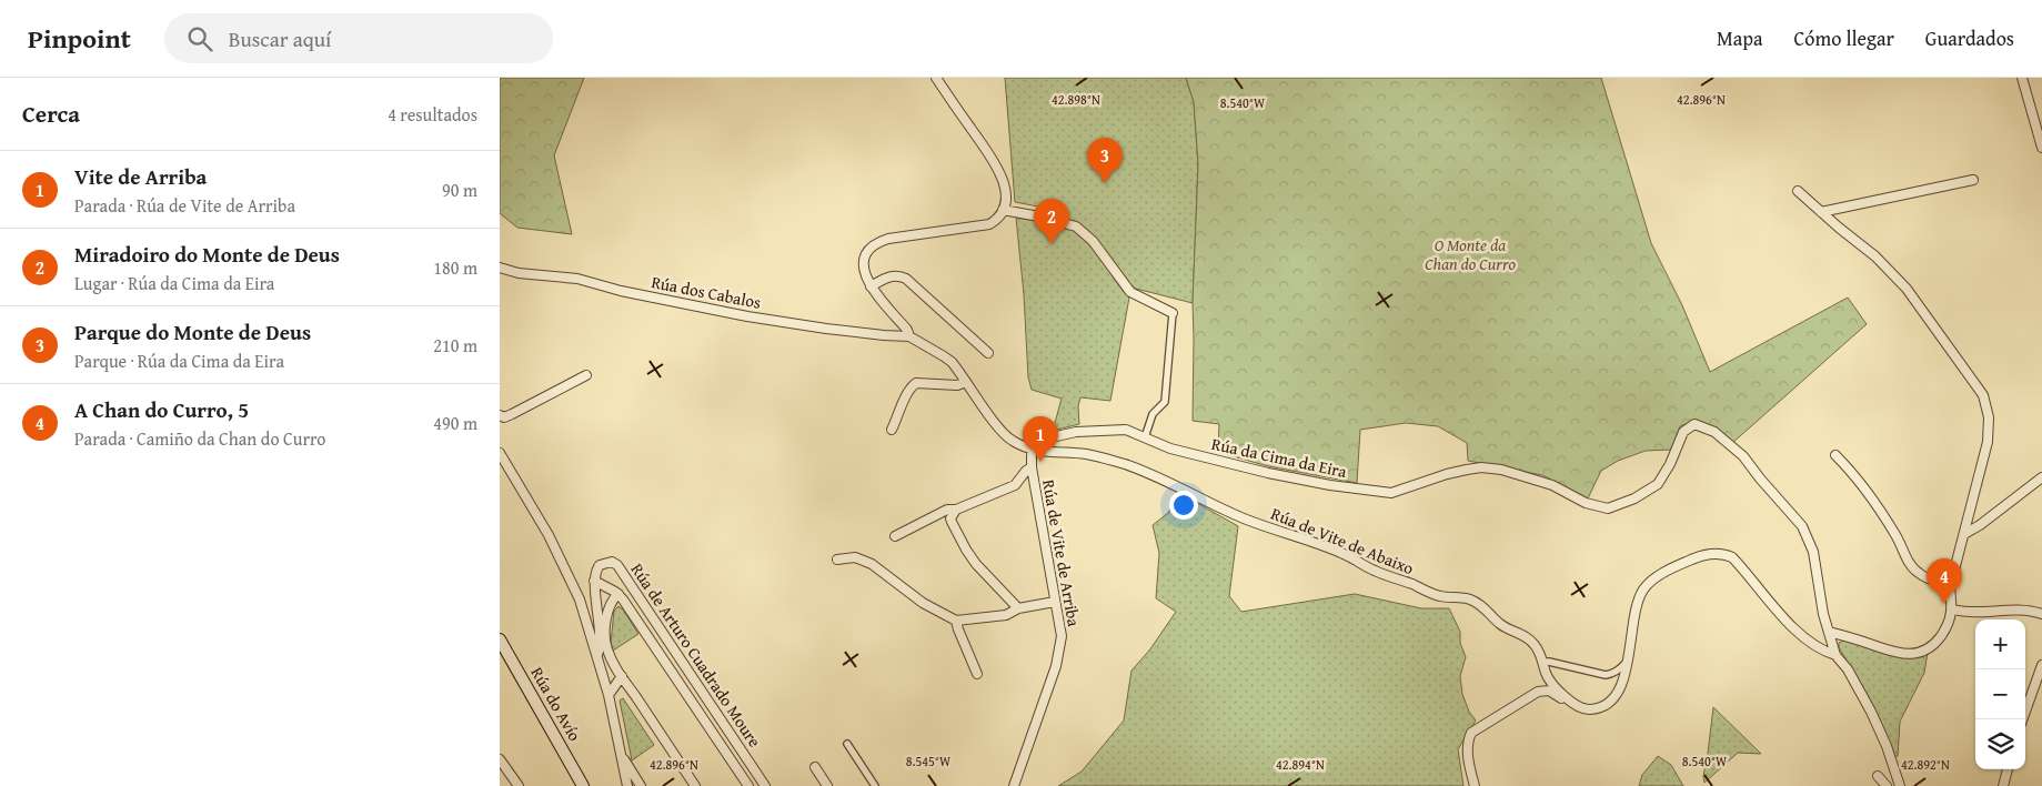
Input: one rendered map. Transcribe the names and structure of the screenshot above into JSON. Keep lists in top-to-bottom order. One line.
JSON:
{"streets":{"main road":["Rúa do Avío"],"street":["Rúa dos Cabalos","Rúa da Cima da Eira","Rúa de Vite de Abaixo","Rúa de Vite de Arriba","Rúa de Arturo Cuadrado Moure"]},"crossings":[["Rúa dos Cabalos","Rúa da Cima da Eira"],["Rúa dos Cabalos","Rúa de Vite de Abaixo"],["Rúa dos Cabalos","Rúa de Vite de Arriba"],["Rúa da Cima da Eira","Rúa de Vite de Abaixo"],["Rúa da Cima da Eira","Rúa de Vite de Arriba"],["Rúa de Vite de Abaixo","Rúa de Vite de Arriba"]],"parks":["O Monte da Chan do Curro"],"page":{"header":"Pinpoint","search":"Buscar aquí","nav":["Mapa","Cómo llegar","Guardados"],"heading":["Cerca","4 resultados"],"pins":["3","2","1","4"],"list":[{"mark":"1","name":"Vite de Arriba","note":"Parada · Rúa de Vite de Arriba","value":"90 m"},{"mark":"2","name":"Miradoiro do Monte de Deus","note":"Lugar · Rúa da Cima da Eira","value":"180 m"},{"mark":"3","name":"Parque do Monte de Deus","note":"Parque · Rúa da Cima da Eira","value":"210 m"},{"mark":"4","name":"A Chan do Curro, 5","note":"Parada · Camiño da Chan do Curro","value":"490 m"}],"map_buttons":["+","−"]},"coordinates":["42.898°N","42.896°N","8.540°W","8.545°W","42.894°N","42.892°N"]}
